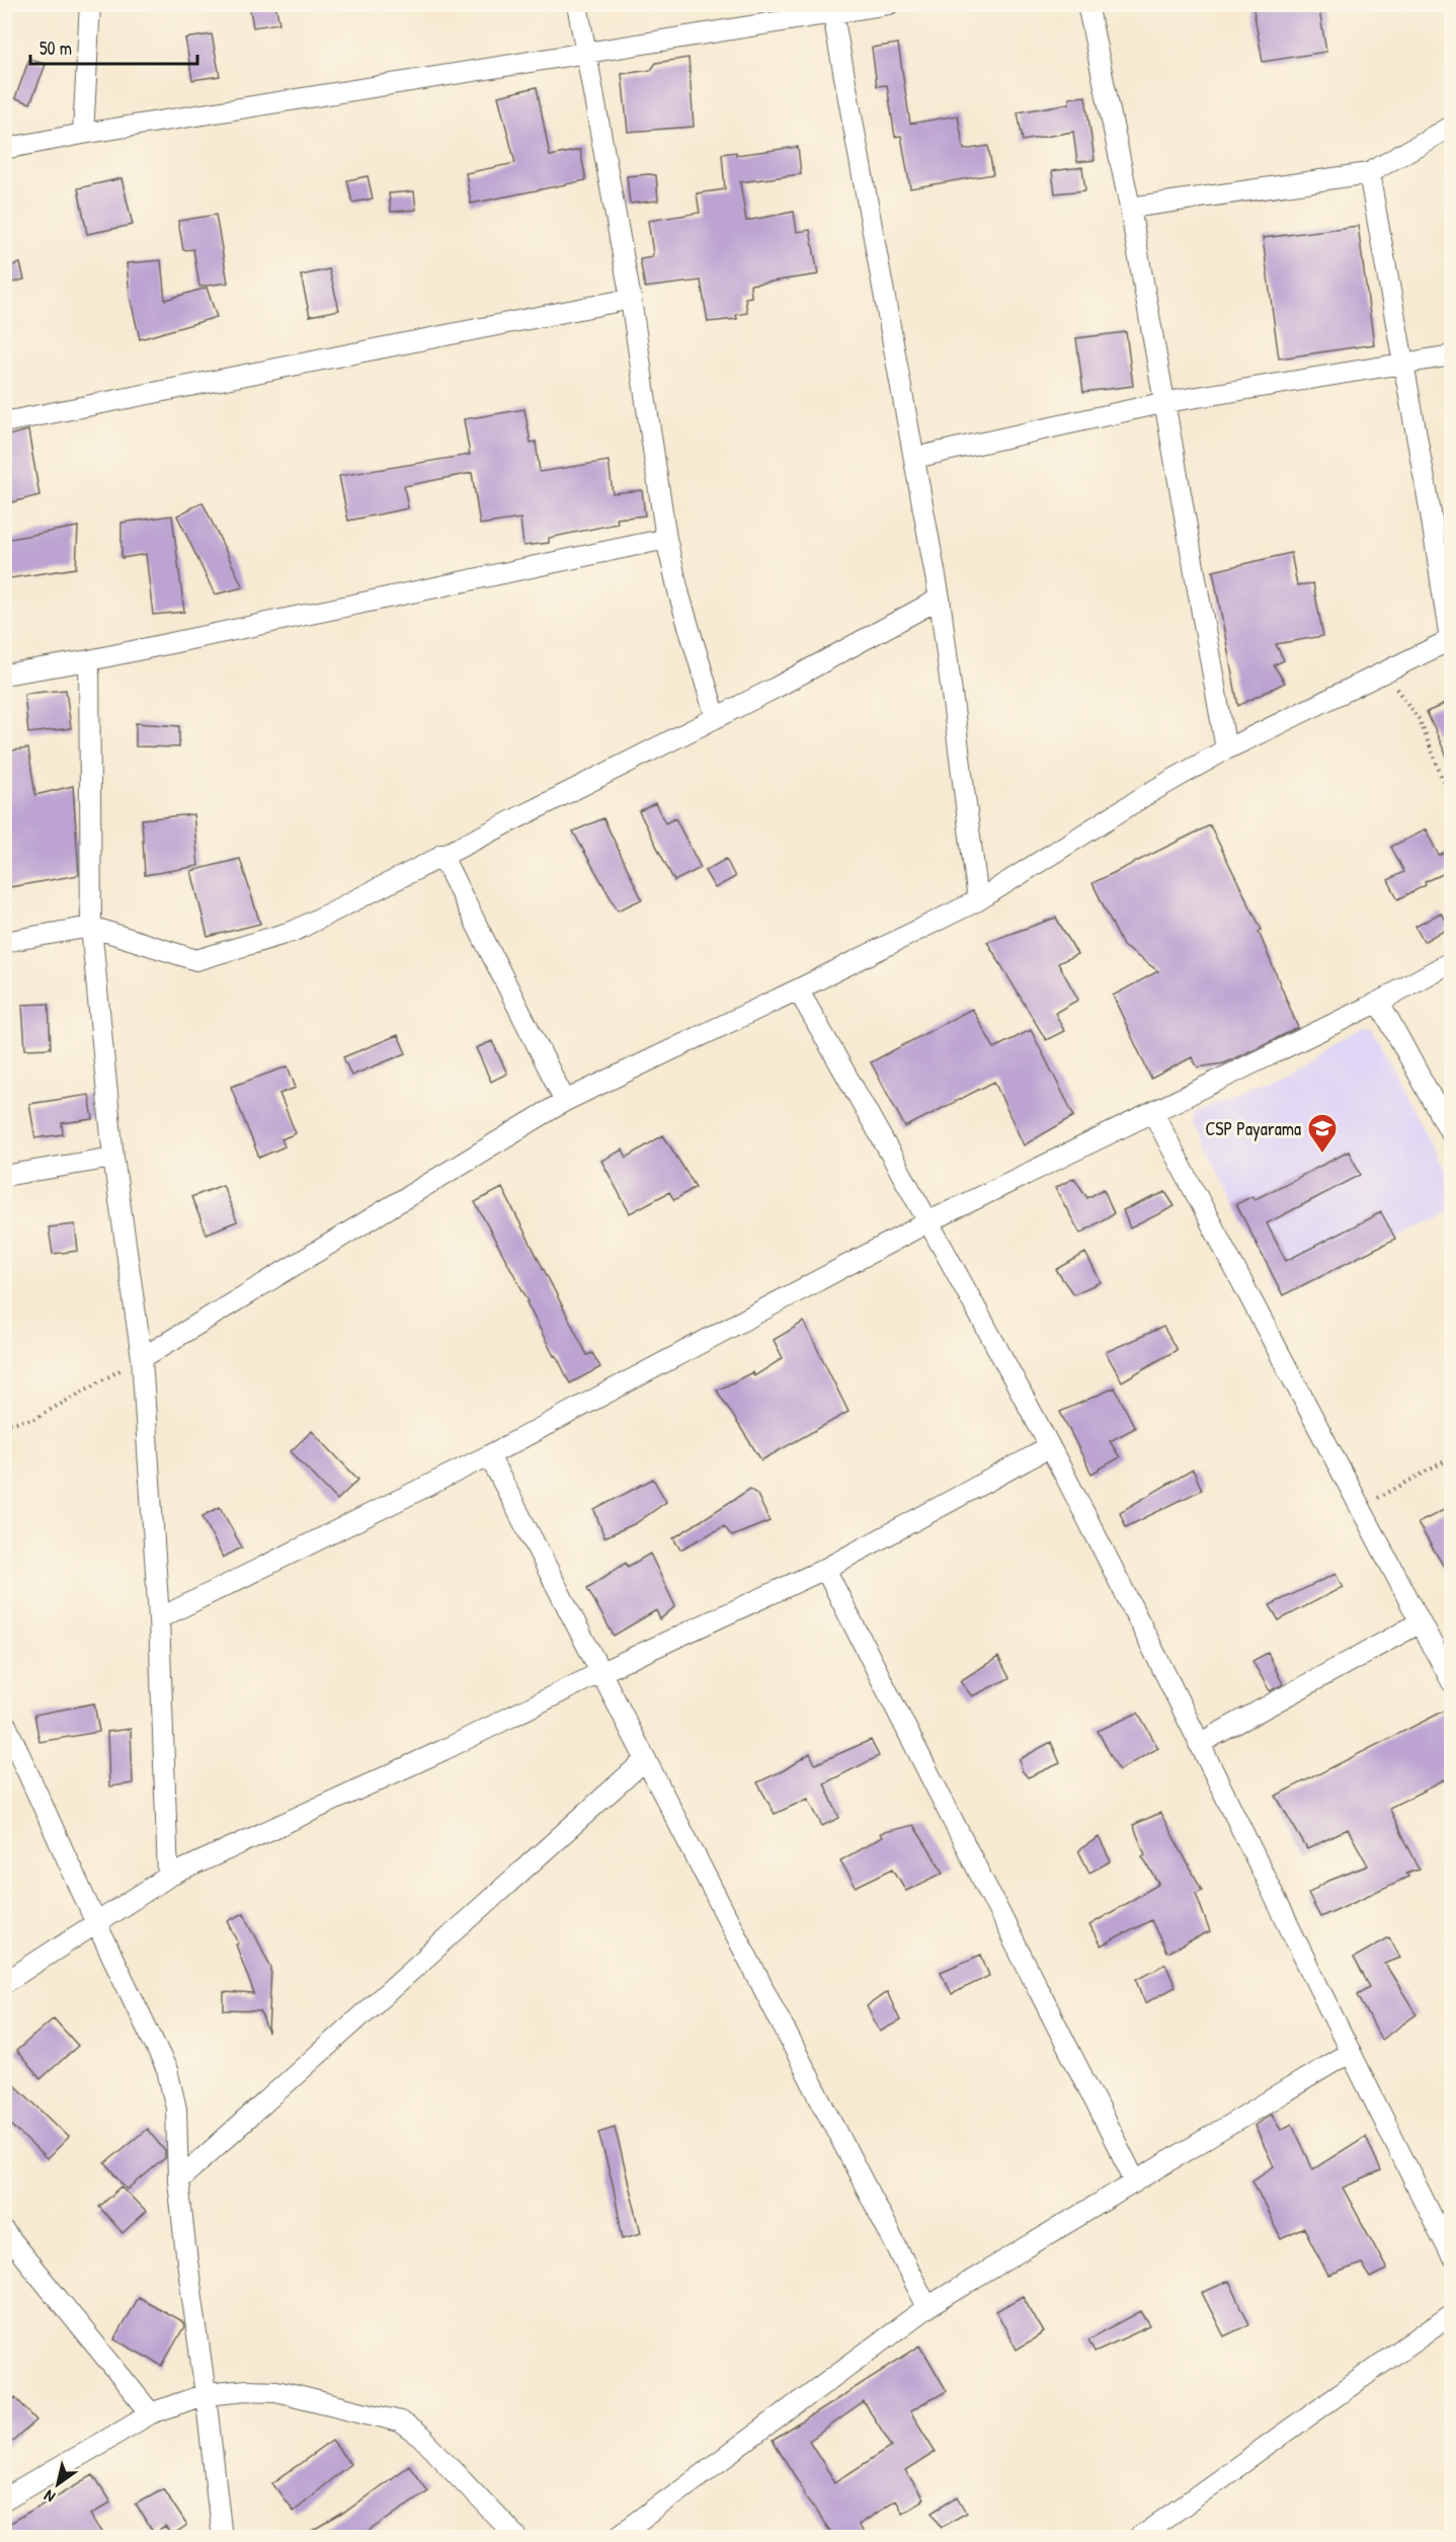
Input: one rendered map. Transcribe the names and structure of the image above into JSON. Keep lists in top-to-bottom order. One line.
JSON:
{"places":{"school or university":["CSP Payarama"]},"scale_bar":"50 m","north":"bottom left"}
